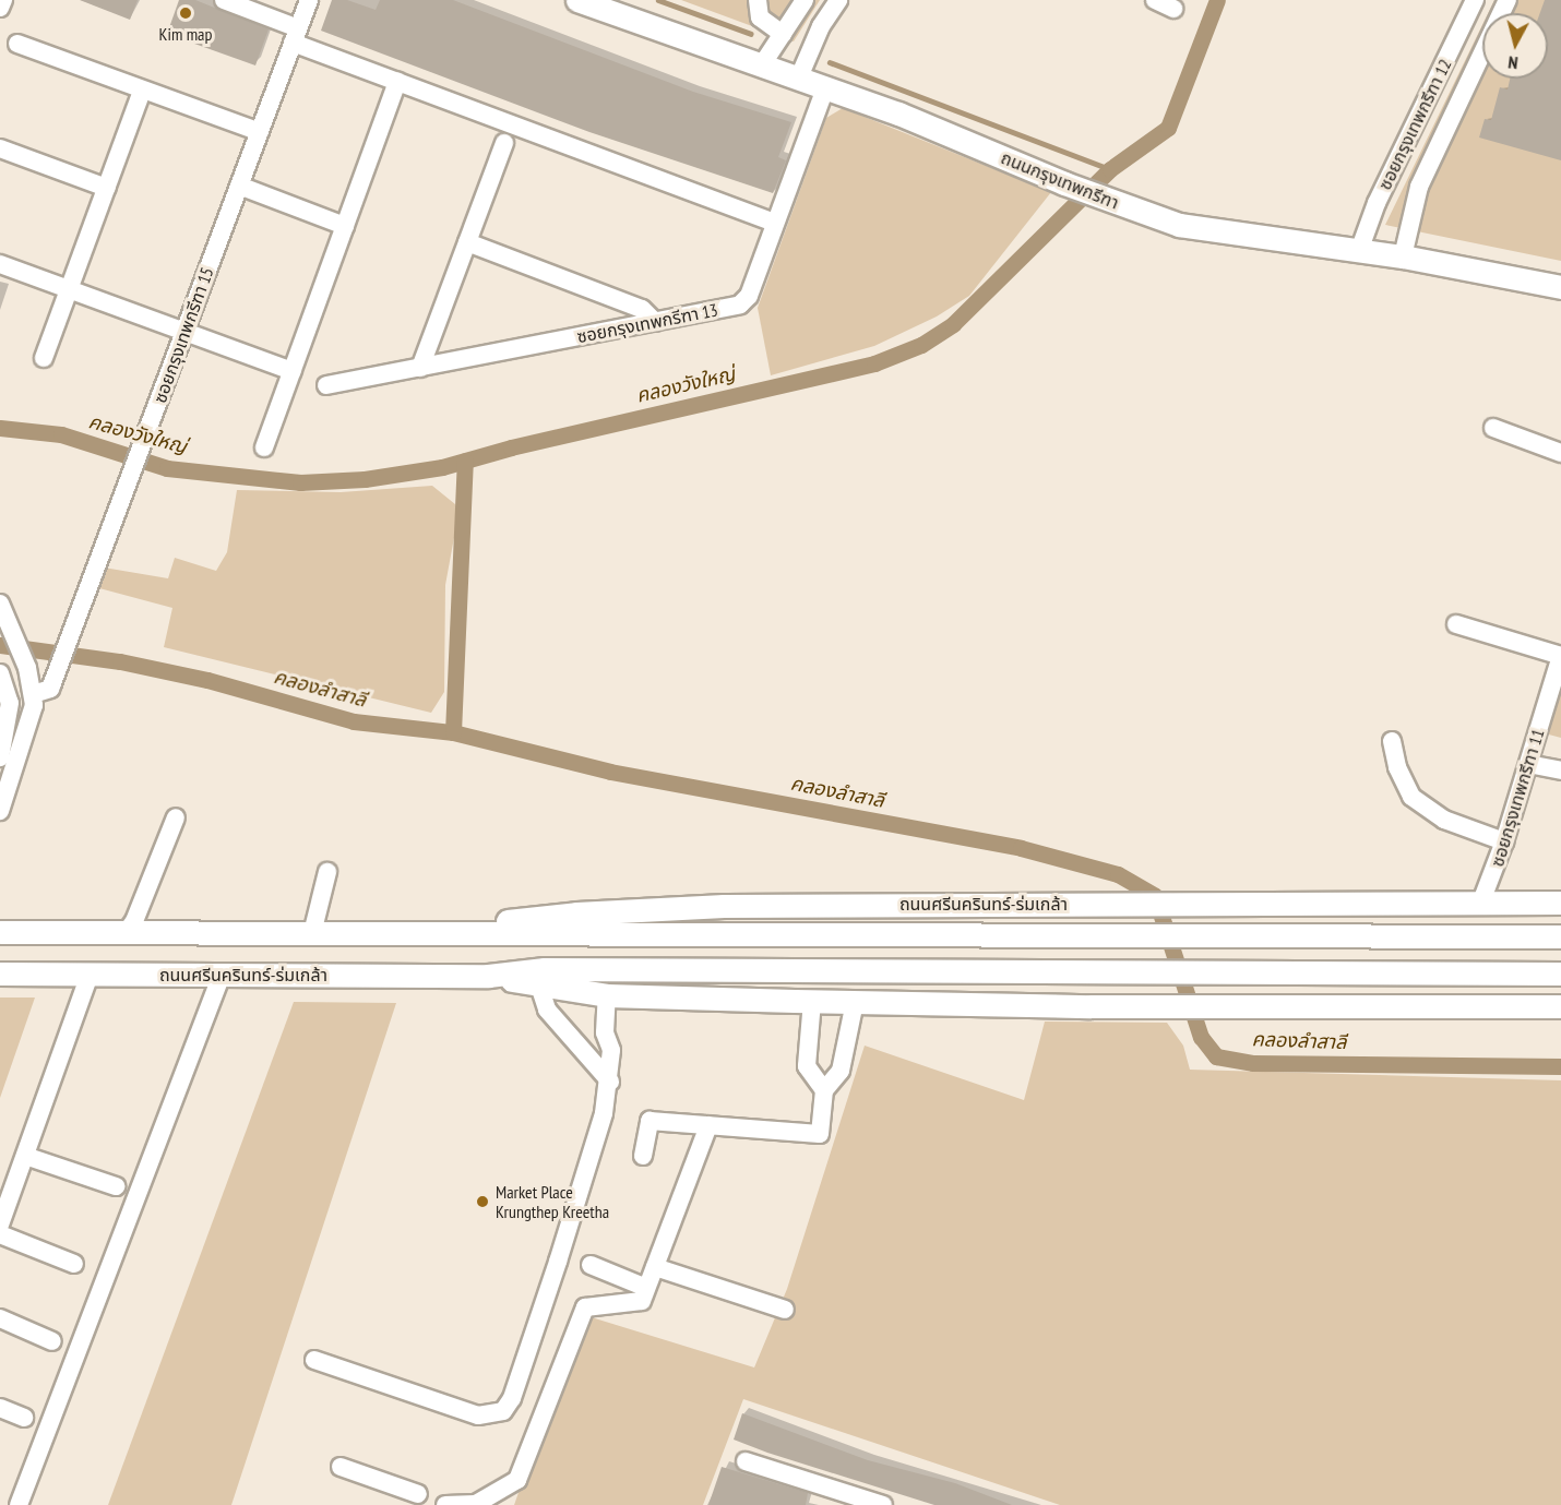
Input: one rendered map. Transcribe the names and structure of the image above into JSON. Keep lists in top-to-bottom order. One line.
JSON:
{"streets":{"main road":["ถนนกรุงเทพกรีฑา","ถนนศรีนครินทร์-ร่มเกล้า"],"street":["ซอยกรุงเทพกรีฑา 12","ซอยกรุงเทพกรีฑา 13","ซอยกรุงเทพกรีฑา 15","ซอยกรุงเทพกรีฑา 11"]},"crossings":[["ซอยกรุงเทพกรีฑา 12","ถนนกรุงเทพกรีฑา"],["ถนนกรุงเทพกรีฑา","ซอยกรุงเทพกรีฑา 13"],["ซอยกรุงเทพกรีฑา 11","ถนนศรีนครินทร์-ร่มเกล้า"]],"water":["คลองวังใหญ่","คลองลำสาลี"],"places":["Kim map","Market Place Krungthep Kreetha"],"north":"bottom"}
